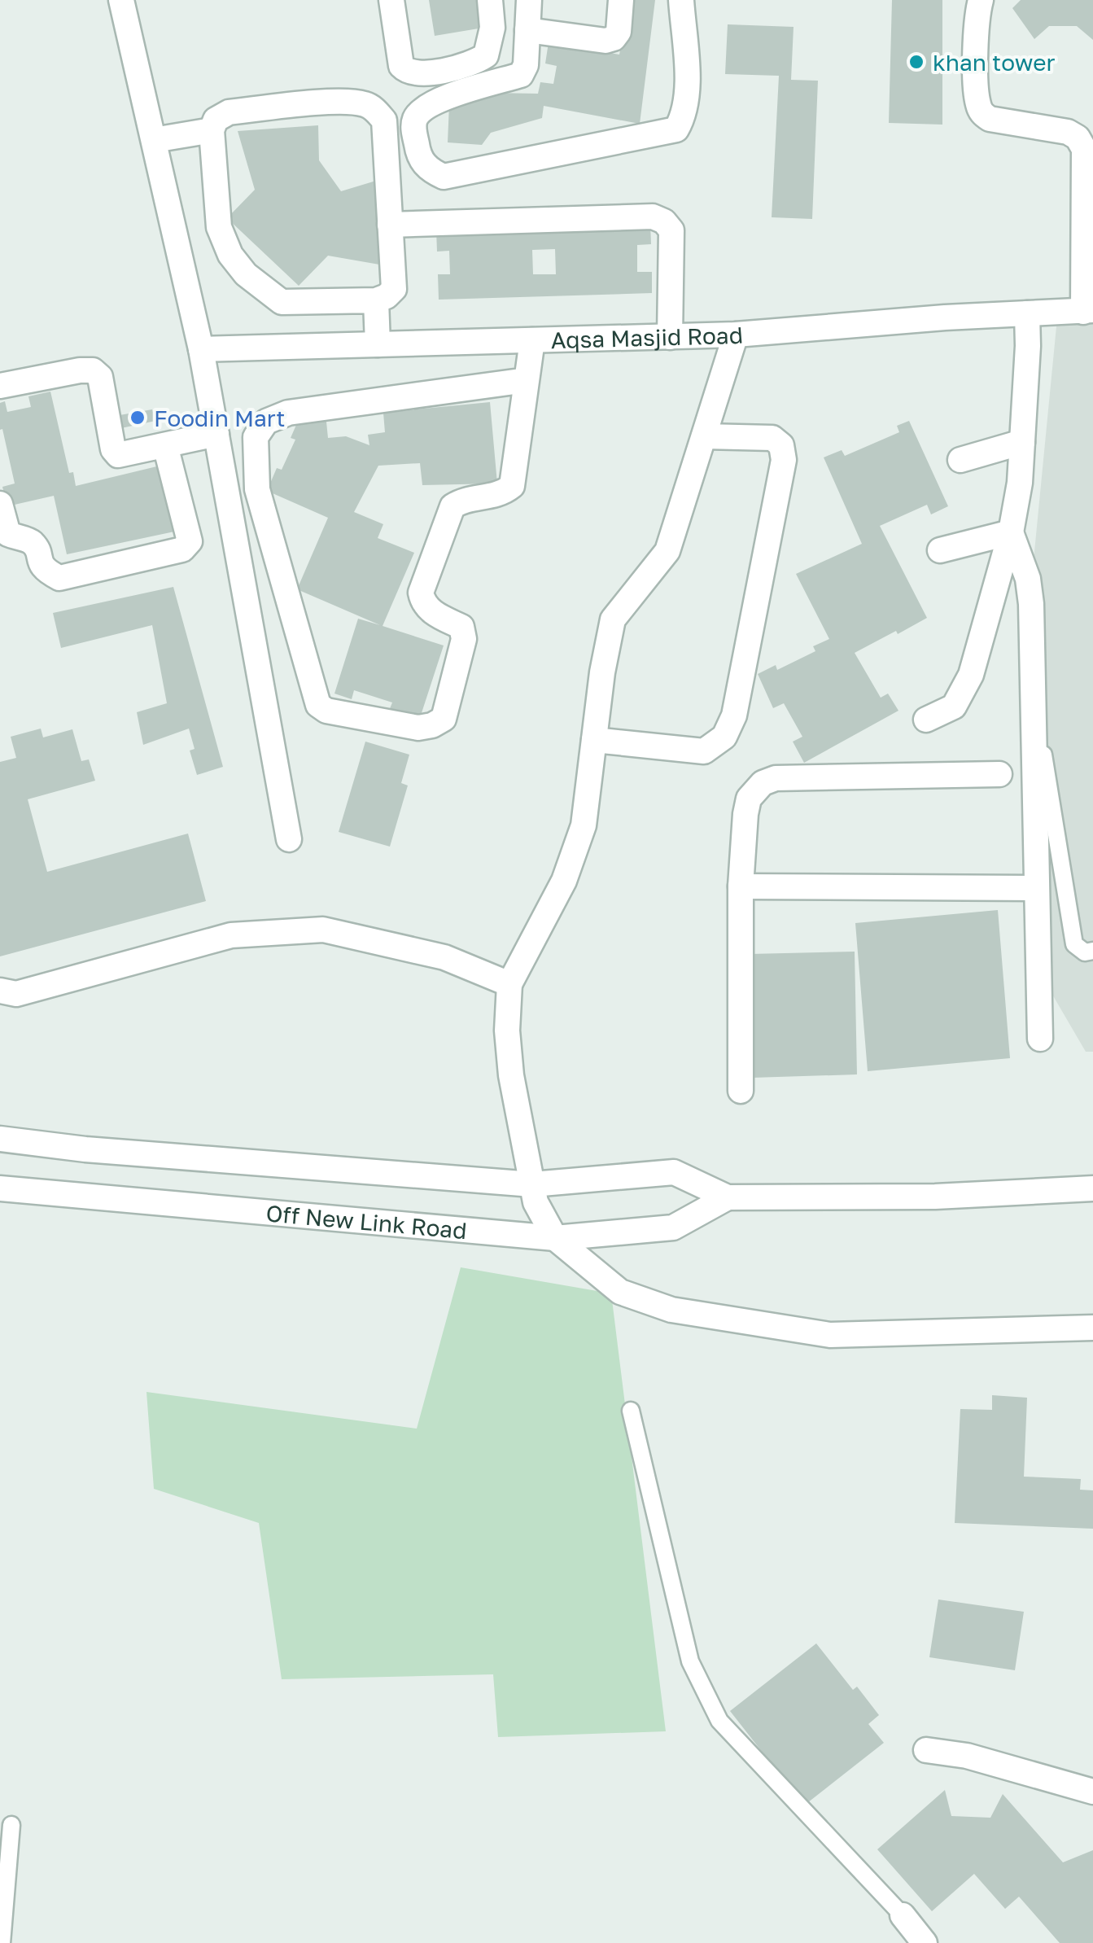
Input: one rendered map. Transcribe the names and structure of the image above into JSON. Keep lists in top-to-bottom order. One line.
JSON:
{"streets":{"street":["Aqsa Masjid Road","Off New Link Road"]},"places":["khan tower","Foodin Mart"]}
